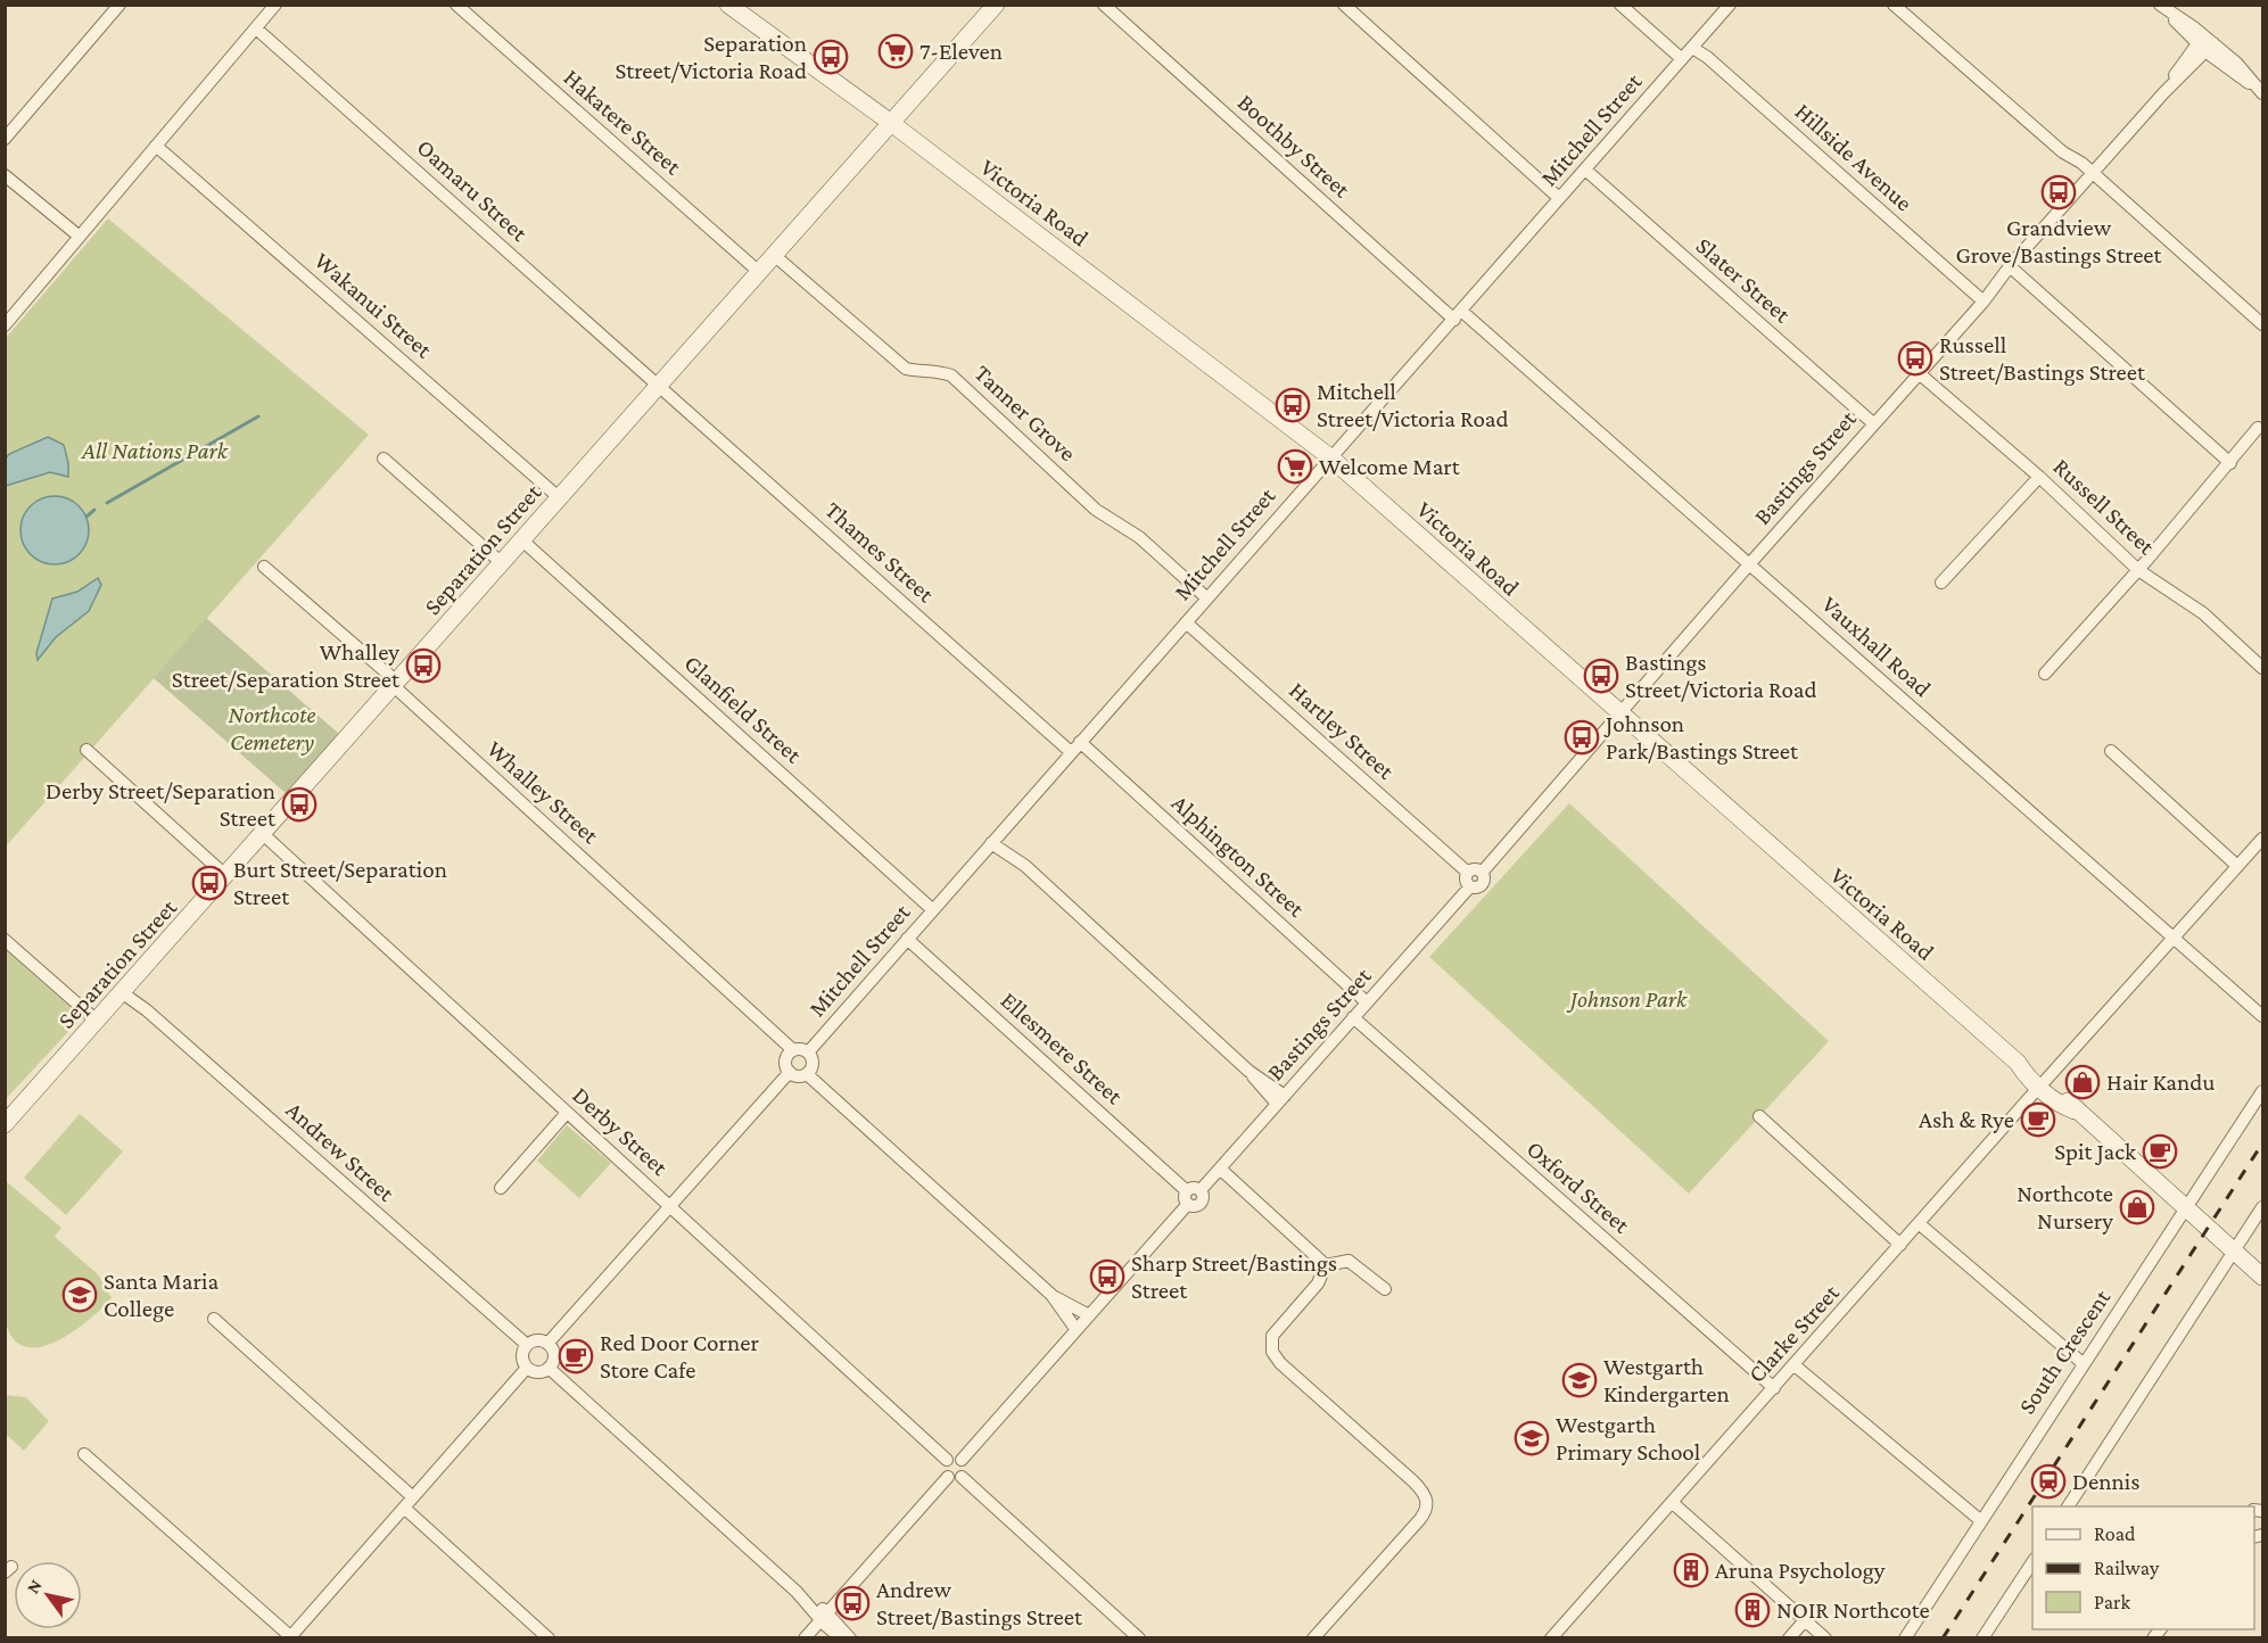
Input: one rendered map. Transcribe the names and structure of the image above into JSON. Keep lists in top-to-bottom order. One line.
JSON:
{"streets":{"street":["Hakatere Street","Mitchell Street","Boothby Street","Hillside Avenue","Oamaru Street","Victoria Road","Slater Street","Wakanui Street","Tanner Grove","Bastings Street","Russell Street","Separation Street","Thames Street","Vauxhall Road","Glanfield Street","Hartley Street","Whalley Street","Alphington Street","Ellesmere Street","Derby Street","Andrew Street","Oxford Street","Clarke Street","South Crescent"]},"crossings":[["Hakatere Street","Separation Street"],["Mitchell Street","Boothby Street"],["Mitchell Street","Hillside Avenue"],["Mitchell Street","Victoria Road"],["Mitchell Street","Slater Street"],["Mitchell Street","Tanner Grove"],["Mitchell Street","Thames Street"],["Mitchell Street","Vauxhall Road"],["Mitchell Street","Glanfield Street"],["Mitchell Street","Hartley Street"],["Mitchell Street","Whalley Street"],["Mitchell Street","Alphington Street"],["Mitchell Street","Ellesmere Street"],["Boothby Street","Vauxhall Road"],["Hillside Avenue","Bastings Street"],["Oamaru Street","Separation Street"],["Oamaru Street","Thames Street"],["Victoria Road","Bastings Street"],["Victoria Road","Separation Street"],["Victoria Road","Clarke Street"],["Victoria Road","South Crescent"],["Slater Street","Bastings Street"],["Wakanui Street","Separation Street"],["Tanner Grove","Separation Street"],["Bastings Street","Russell Street"],["Bastings Street","Vauxhall Road"],["Bastings Street","Hartley Street"],["Bastings Street","Alphington Street"],["Bastings Street","Ellesmere Street"],["Bastings Street","Derby Street"],["Bastings Street","Oxford Street"],["Separation Street","Thames Street"],["Separation Street","Glanfield Street"],["Separation Street","Whalley Street"],["Separation Street","Derby Street"],["Separation Street","Andrew Street"],["Vauxhall Road","Clarke Street"],["Oxford Street","Clarke Street"]],"parks":["All Nations Park","Northcote Cemetery","Johnson Park"],"places":{"supermarket":["7-Eleven","Welcome Mart"],"bus stop":["Separation Street/Victoria Road","Grandview Grove/Bastings Street","Russell Street/Bastings Street","Mitchell Street/Victoria Road","Whalley Street/Separation Street","Bastings Street/Victoria Road","Johnson Park/Bastings Street","Derby Street/Separation Street","Burt Street/Separation Street","Sharp Street/Bastings Street","Andrew Street/Bastings Street"],"shop":["Hair Kandu","Northcote Nursery"],"cafe":["Ash & Rye","Spit Jack","Red Door Corner Store Cafe"],"school or university":["Santa Maria College","Westgarth Kindergarten","Westgarth Primary School"],"station":["Dennis"],"building":["Aruna Psychology","NOIR Northcote"]},"legend":["Road","Railway","Park"],"north":"top left"}
